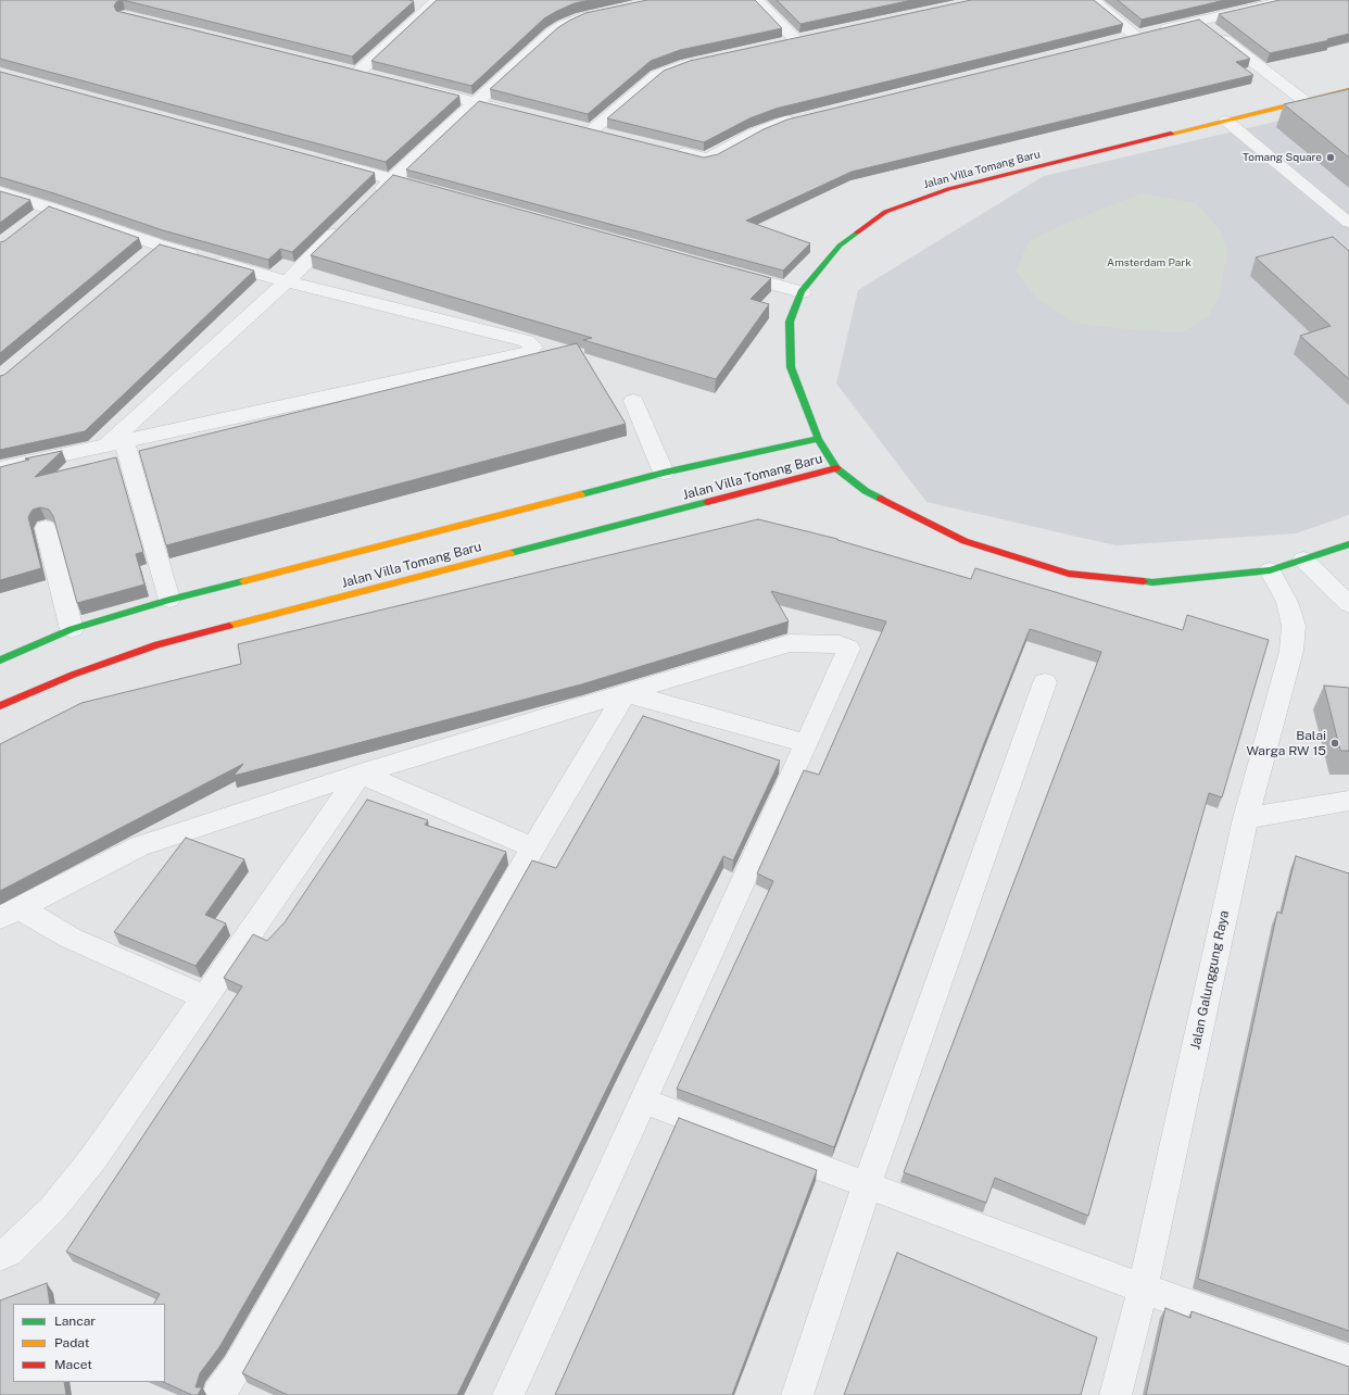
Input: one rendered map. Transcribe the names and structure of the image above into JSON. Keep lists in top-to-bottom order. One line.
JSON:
{"streets":{"street":["Jalan Villa Tomang Baru","Jalan Galunggung Raya"]},"crossings":[["Jalan Villa Tomang Baru","Jalan Galunggung Raya"]],"parks":["Amsterdam Park"],"places":["Tomang Square","Balai Warga RW 15"],"legend":["Lancar","Padat","Macet"]}
